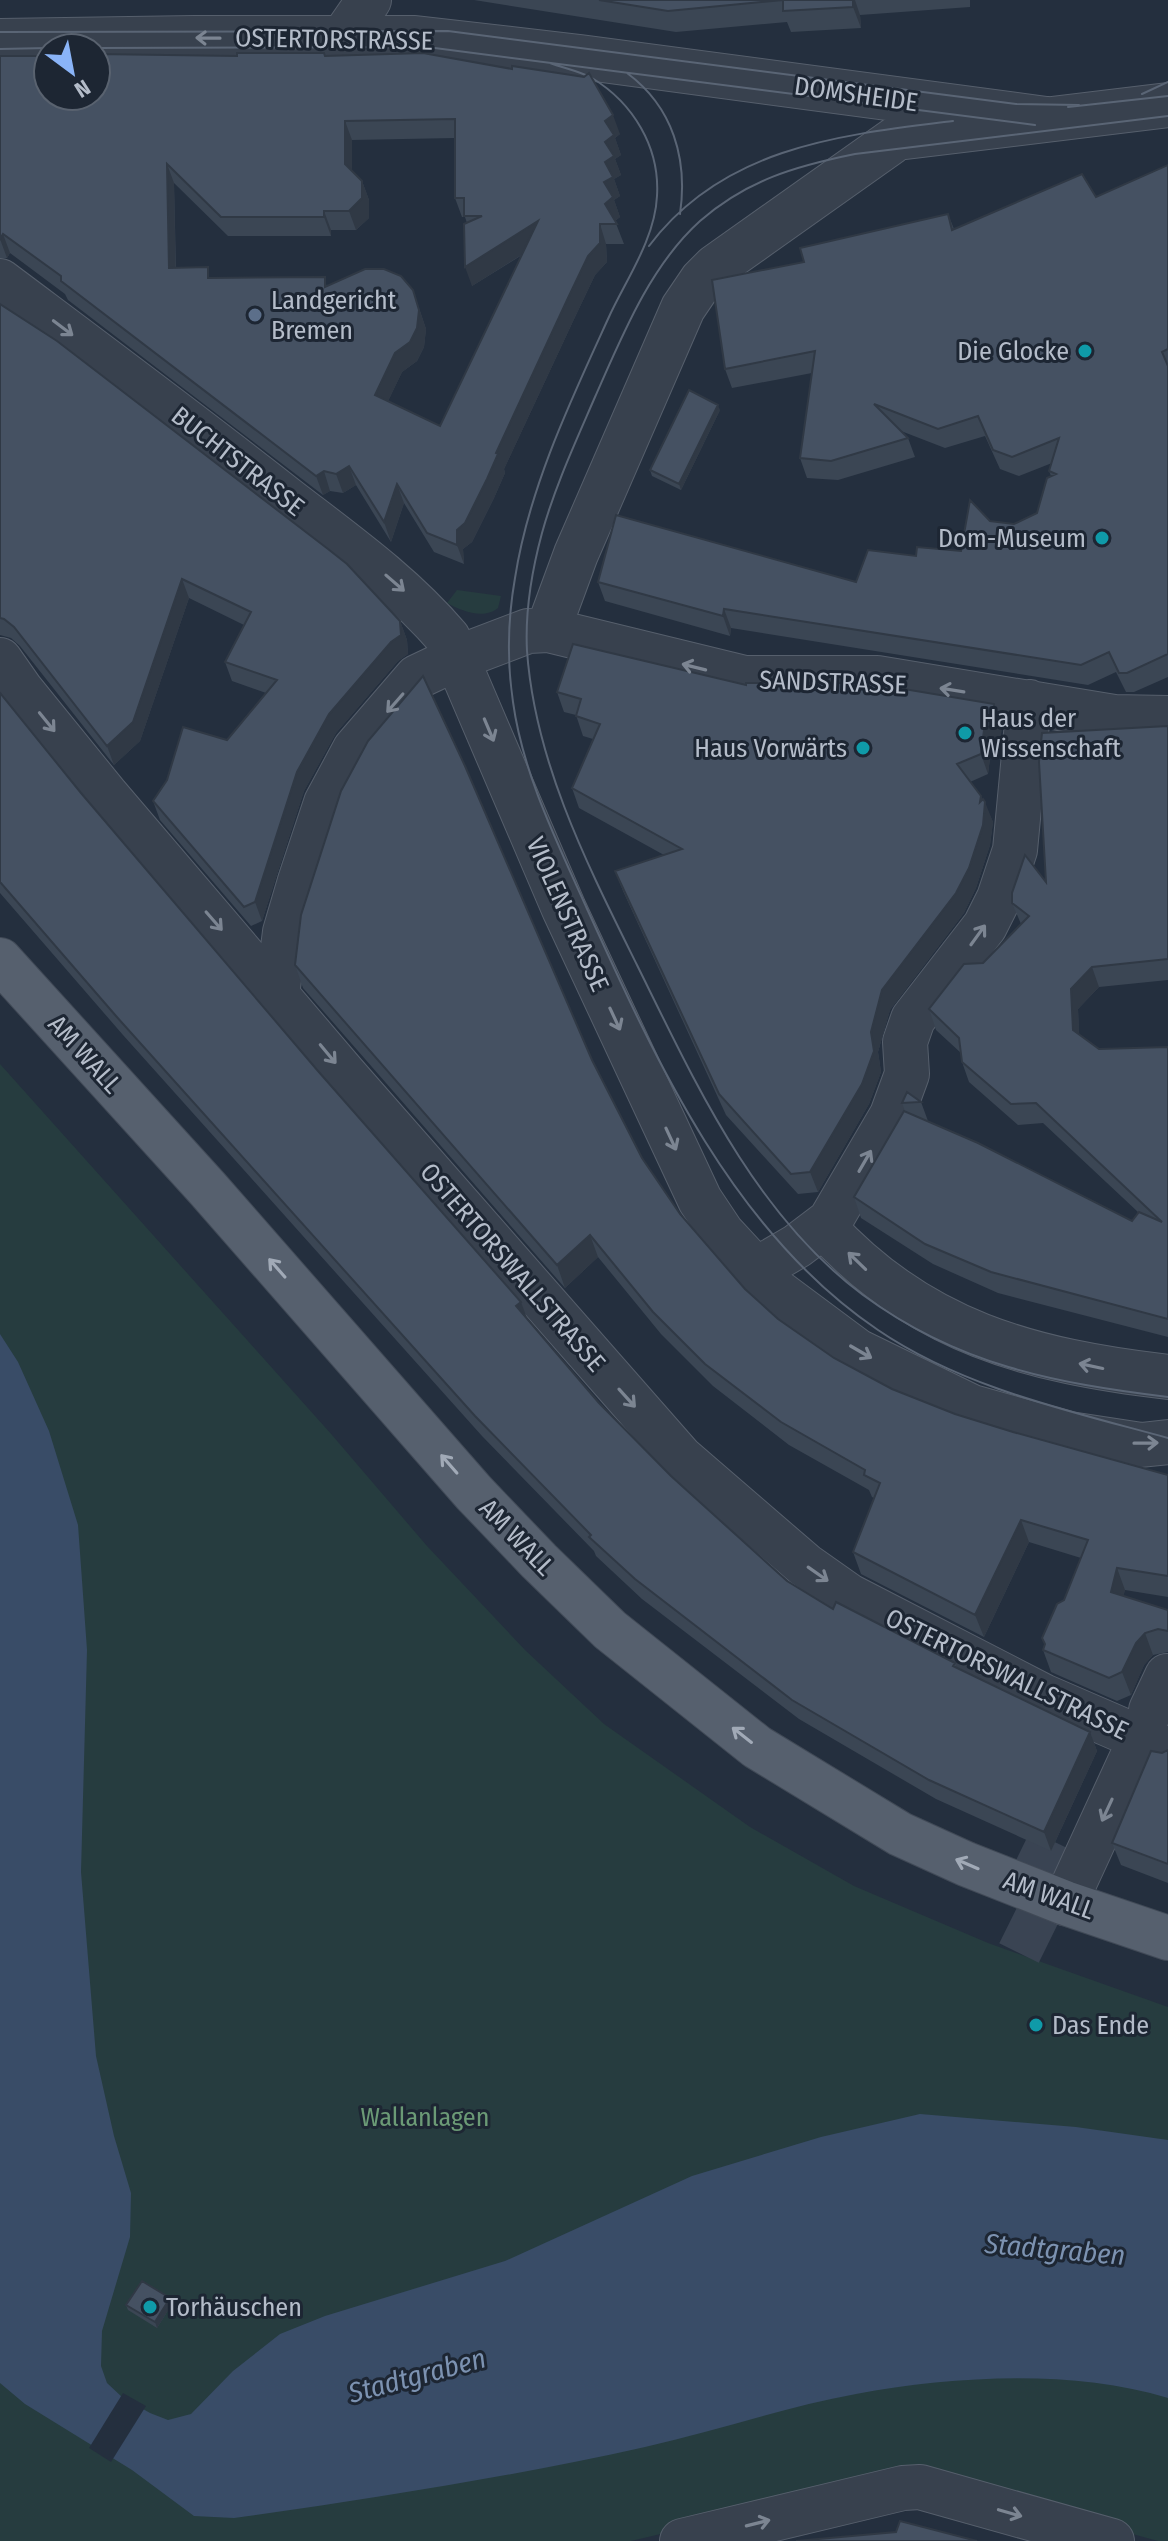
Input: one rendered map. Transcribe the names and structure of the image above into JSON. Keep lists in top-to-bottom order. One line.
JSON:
{"streets":{"main road":["AM WALL"],"street":["OSTERTORSTRASSE","DOMSHEIDE","BUCHTSTRASSE","SANDSTRASSE","VIOLENSTRASSE","OSTERTORSWALLSTRASSE"]},"crossings":[["OSTERTORSTRASSE","DOMSHEIDE"],["DOMSHEIDE","SANDSTRASSE"],["BUCHTSTRASSE","VIOLENSTRASSE"]],"one_way":["OSTERTORSTRASSE","BUCHTSTRASSE","SANDSTRASSE","VIOLENSTRASSE","AM WALL","OSTERTORSWALLSTRASSE"],"water":["Stadtgraben"],"parks":["Wallanlagen"],"places":["Landgericht Bremen","Die Glocke","Dom-Museum","Haus der Wissenschaft","Haus Vorwärts","Das Ende","Torhäuschen"],"north":"bottom right"}
